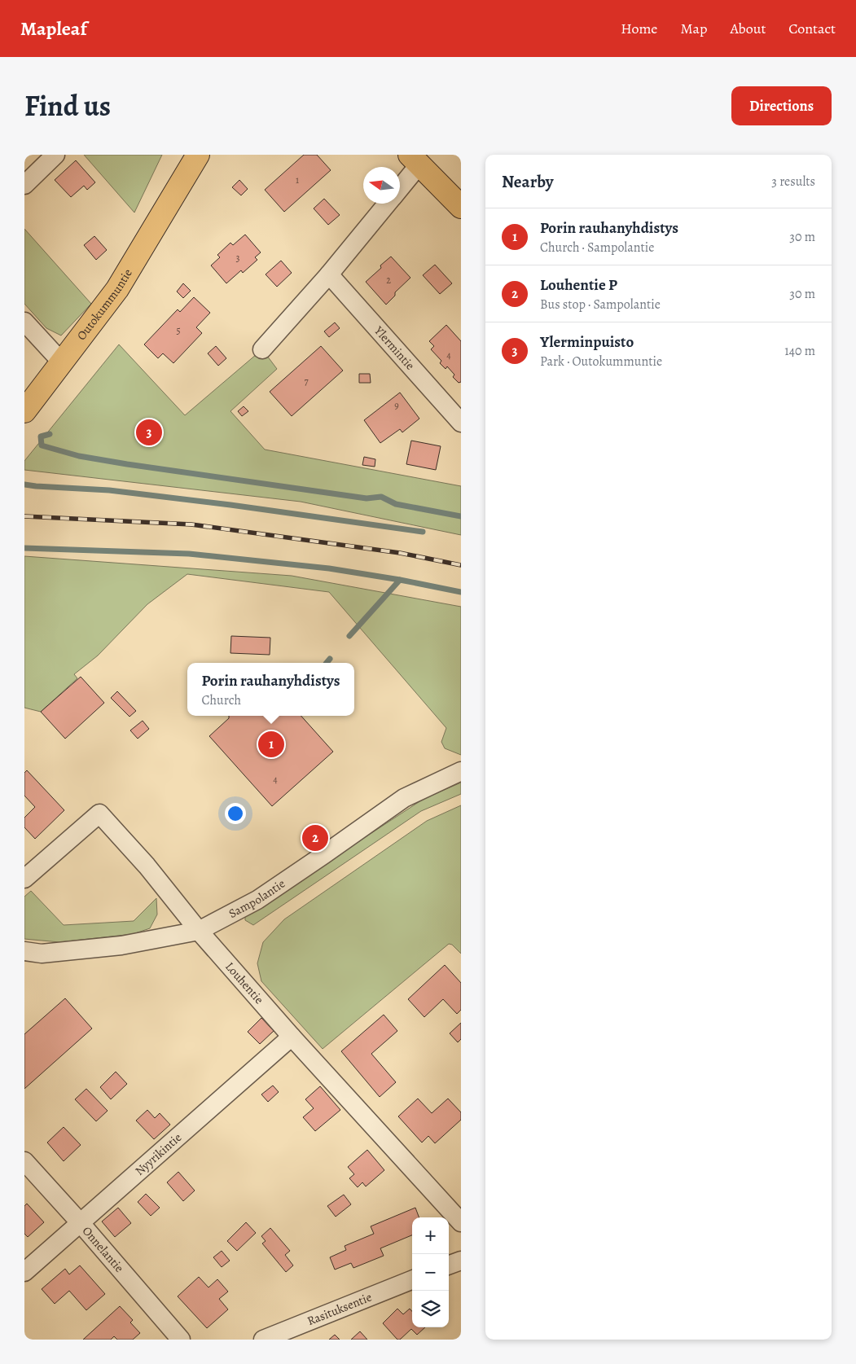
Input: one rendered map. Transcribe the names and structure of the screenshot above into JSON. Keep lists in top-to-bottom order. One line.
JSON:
{"streets":{"main road":["Outokummuntie"],"street":["Ylermintie","Sampolantie","Louhentie","Nyyrikintie","Onnelantie","Rasituksentie"]},"crossings":[["Sampolantie","Louhentie"],["Louhentie","Nyyrikintie"],["Nyyrikintie","Onnelantie"]],"house_numbers":["1","3","2","5","4","7","9","4"],"north":"left","page":{"header":"Mapleaf","nav":["Home","Map","About","Contact"],"title":"Find us","buttons":"Directions","heading":["Nearby","3 results"],"list":[{"mark":"1","name":"Porin rauhanyhdistys","note":"Church · Sampolantie","value":"30 m"},{"mark":"2","name":"Louhentie P","note":"Bus stop · Sampolantie","value":"30 m"},{"mark":"3","name":"Ylerminpuisto","note":"Park · Outokummuntie","value":"140 m"}],"pins":["3","1","2"],"popup":["Porin rauhanyhdistys","Church"],"map_buttons":["+","−"]}}
